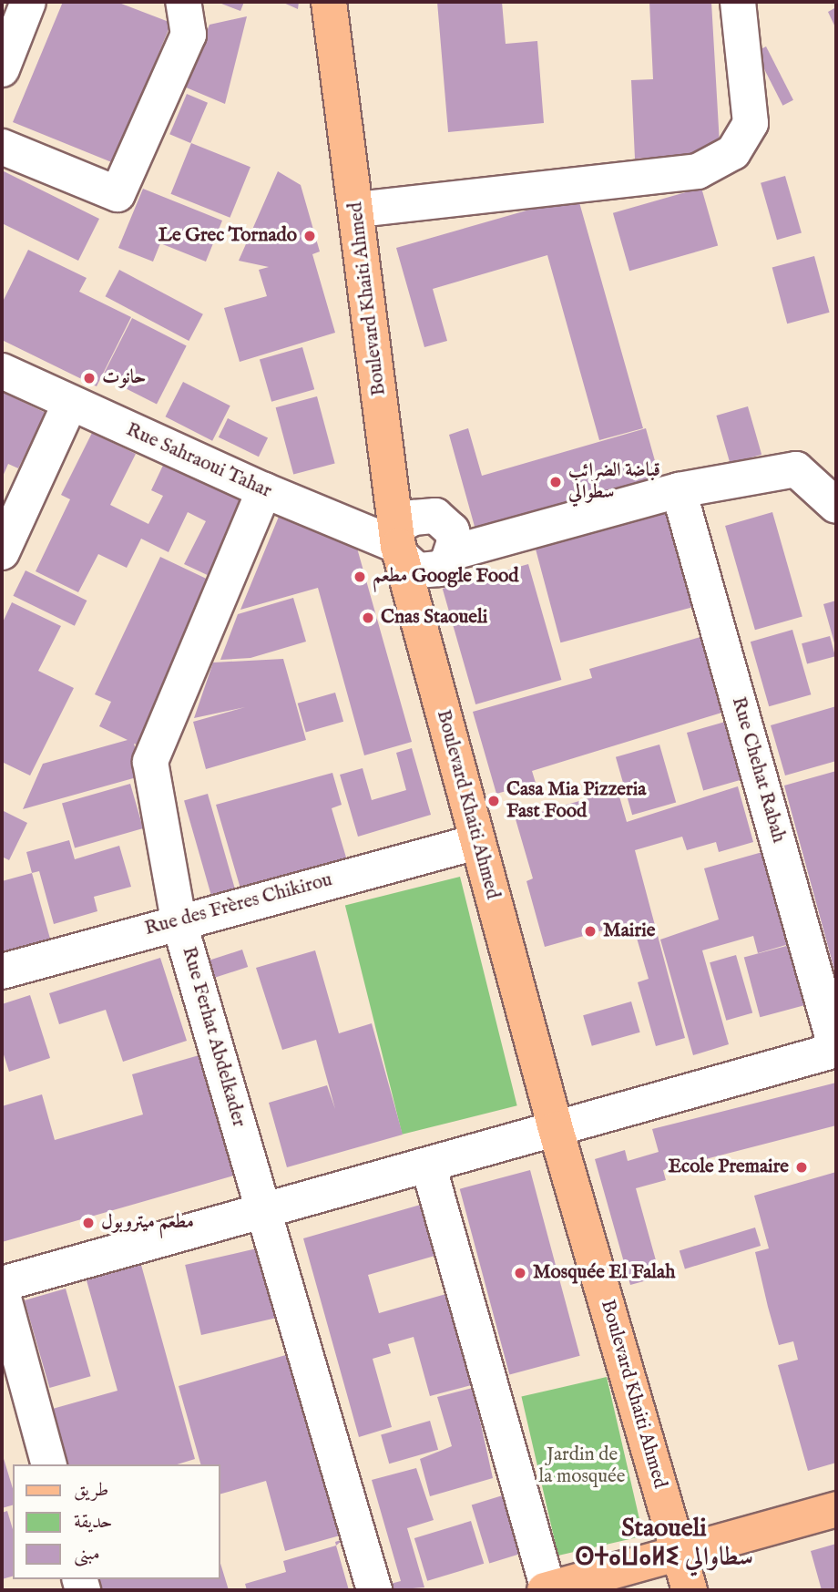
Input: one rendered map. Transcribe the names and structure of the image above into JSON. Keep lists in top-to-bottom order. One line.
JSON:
{"streets":{"main road":["Boulevard Khaiti Ahmed"],"street":["Rue Sahraoui Tahar","Rue Chehat Rabah","Rue des Frères Chikirou","Rue Ferhat Abdelkader"]},"crossings":[["Boulevard Khaiti Ahmed","Rue Sahraoui Tahar"],["Boulevard Khaiti Ahmed","Rue des Frères Chikirou"],["Rue Sahraoui Tahar","Rue Ferhat Abdelkader"],["Rue des Frères Chikirou","Rue Ferhat Abdelkader"]],"districts":["Staoueli ⵙⵜⴰⵡⴰⵍⵉ سطاوالي"],"parks":["Jardin de la mosquée"],"places":["Le Grec Tornado","حانوت","قباضة الضرائب سطوالي","مطعم Google Food","Cnas Staoueli","Casa Mia Pizzeria Fast Food","Mairie","Ecole Premaire","مطعم ميتروبول","Mosquée El Falah"],"legend":["طريق","حديقة","مبنى"]}
